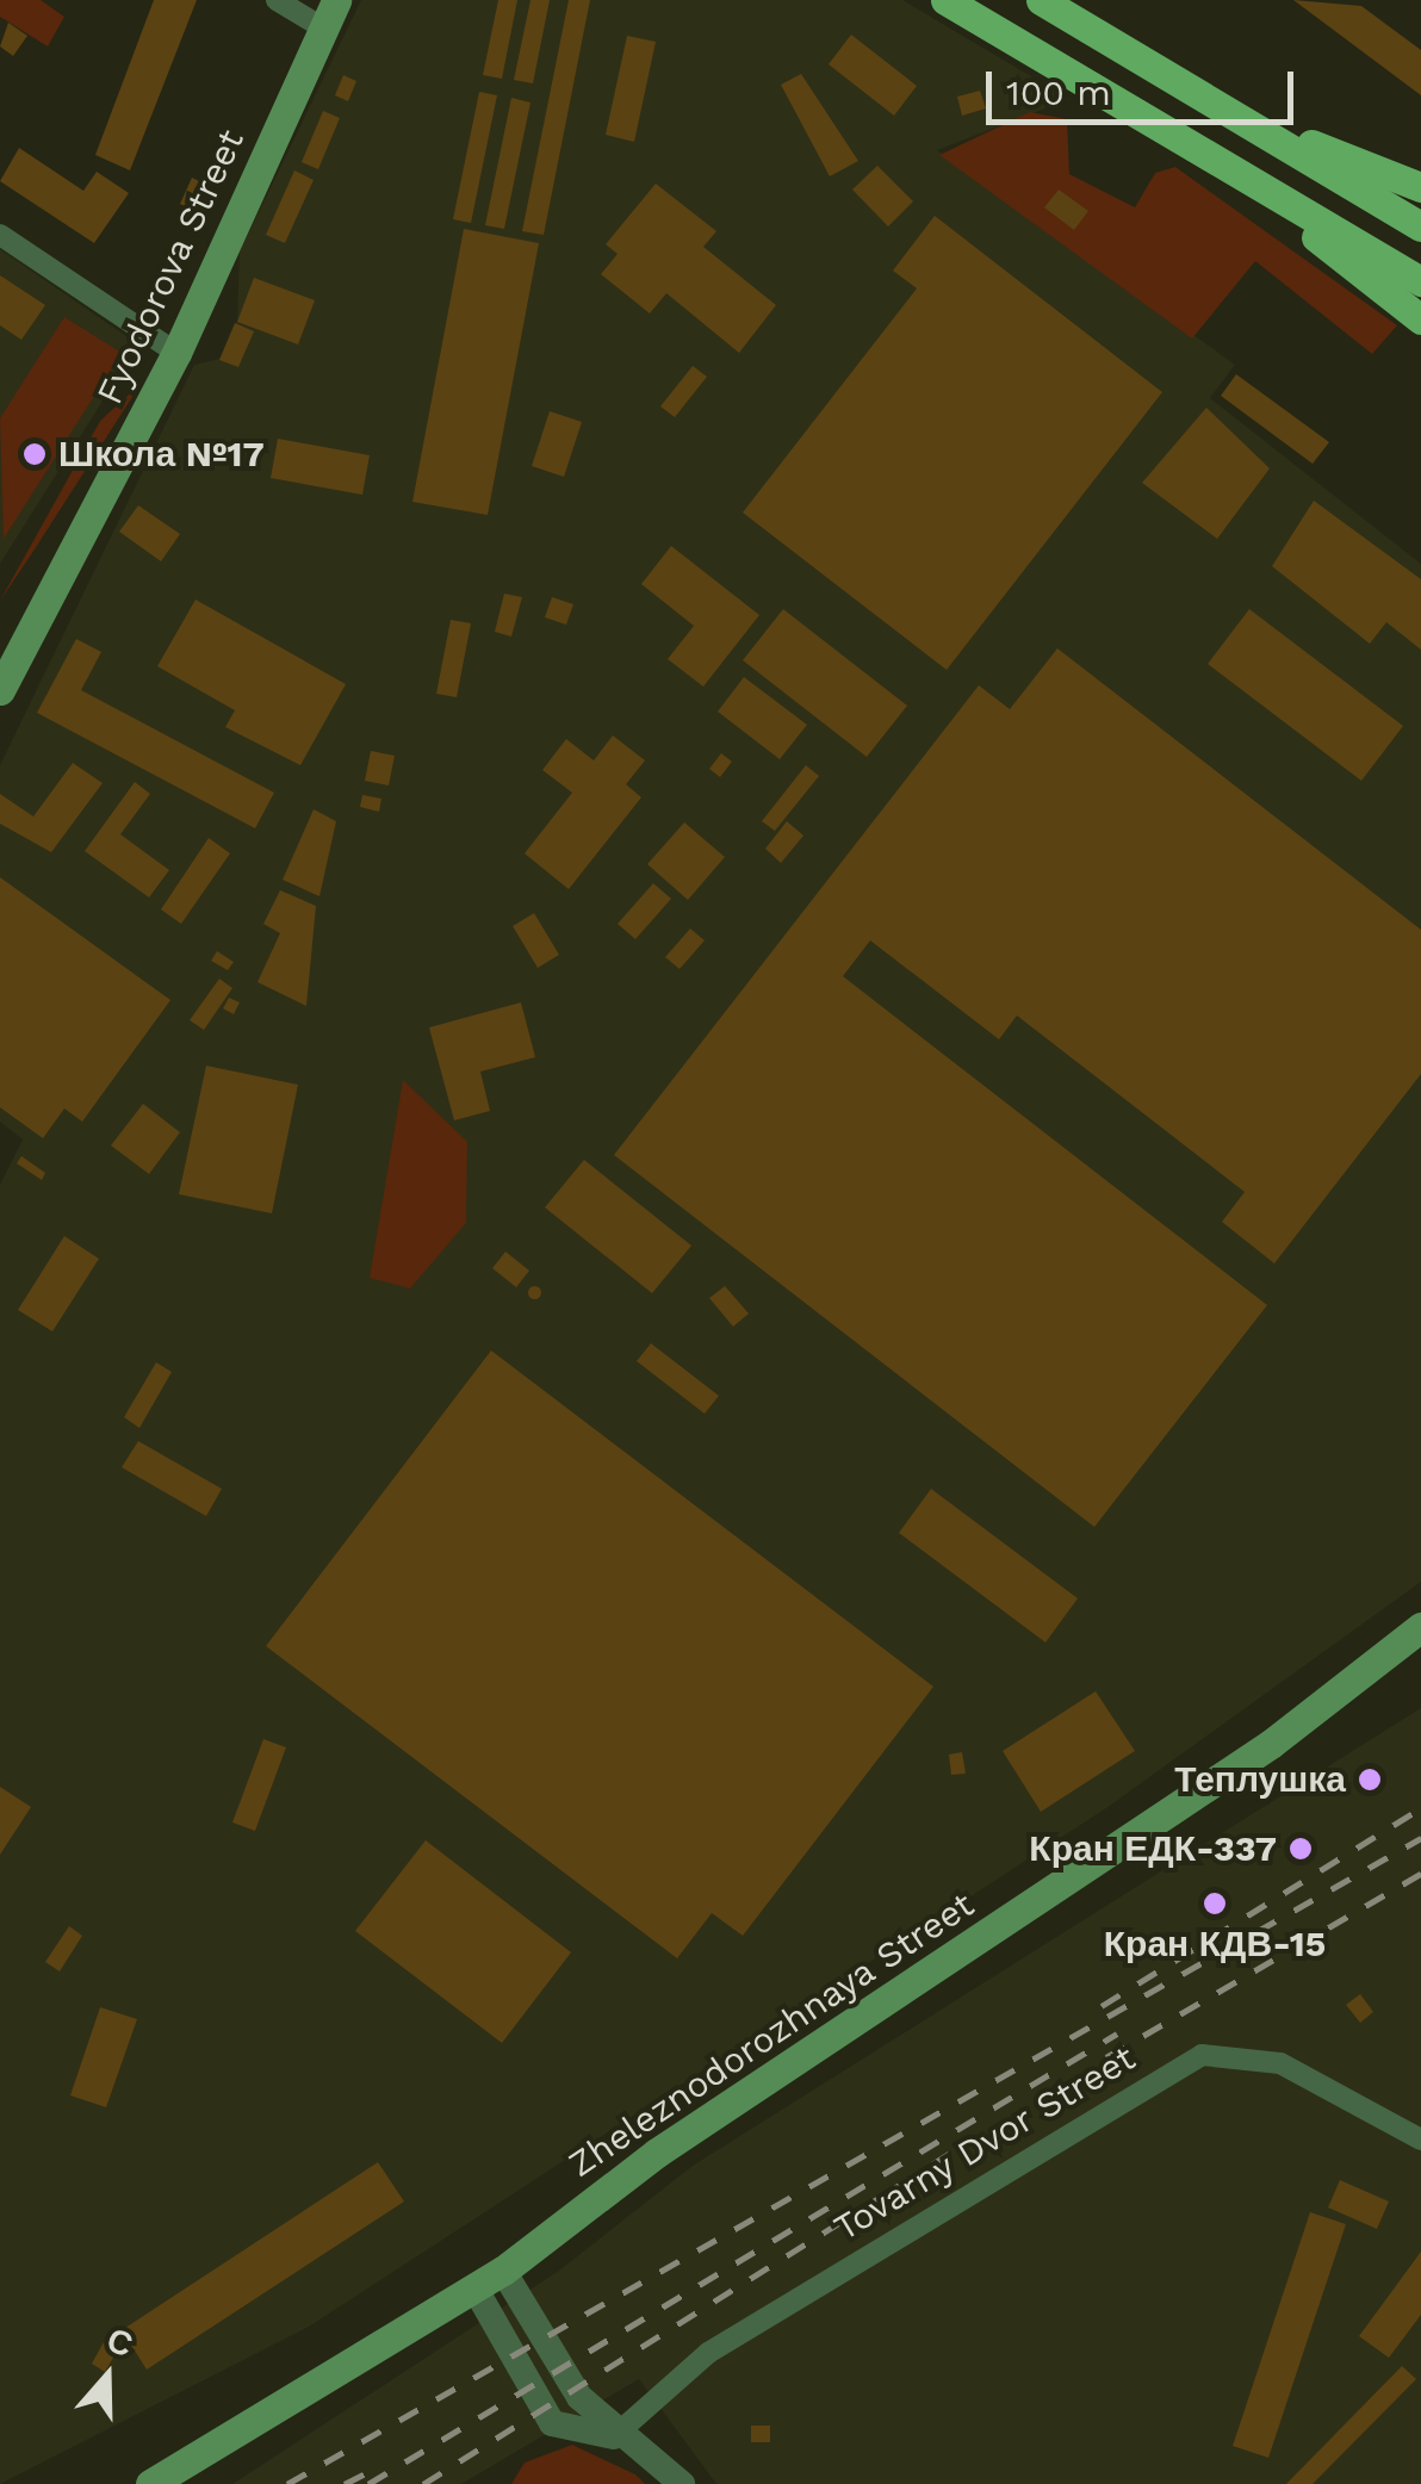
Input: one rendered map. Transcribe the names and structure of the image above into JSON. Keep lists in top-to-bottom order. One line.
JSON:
{"streets":{"main road":["Fyodorova Street","Zheleznodorozhnaya Street"],"street":["Tovarny Dvor Street"]},"places":["Школа №17","Теплушка","Кран ЕДК-337","Кран КДВ-15"],"scale_bar":"100 m","north":"top"}
